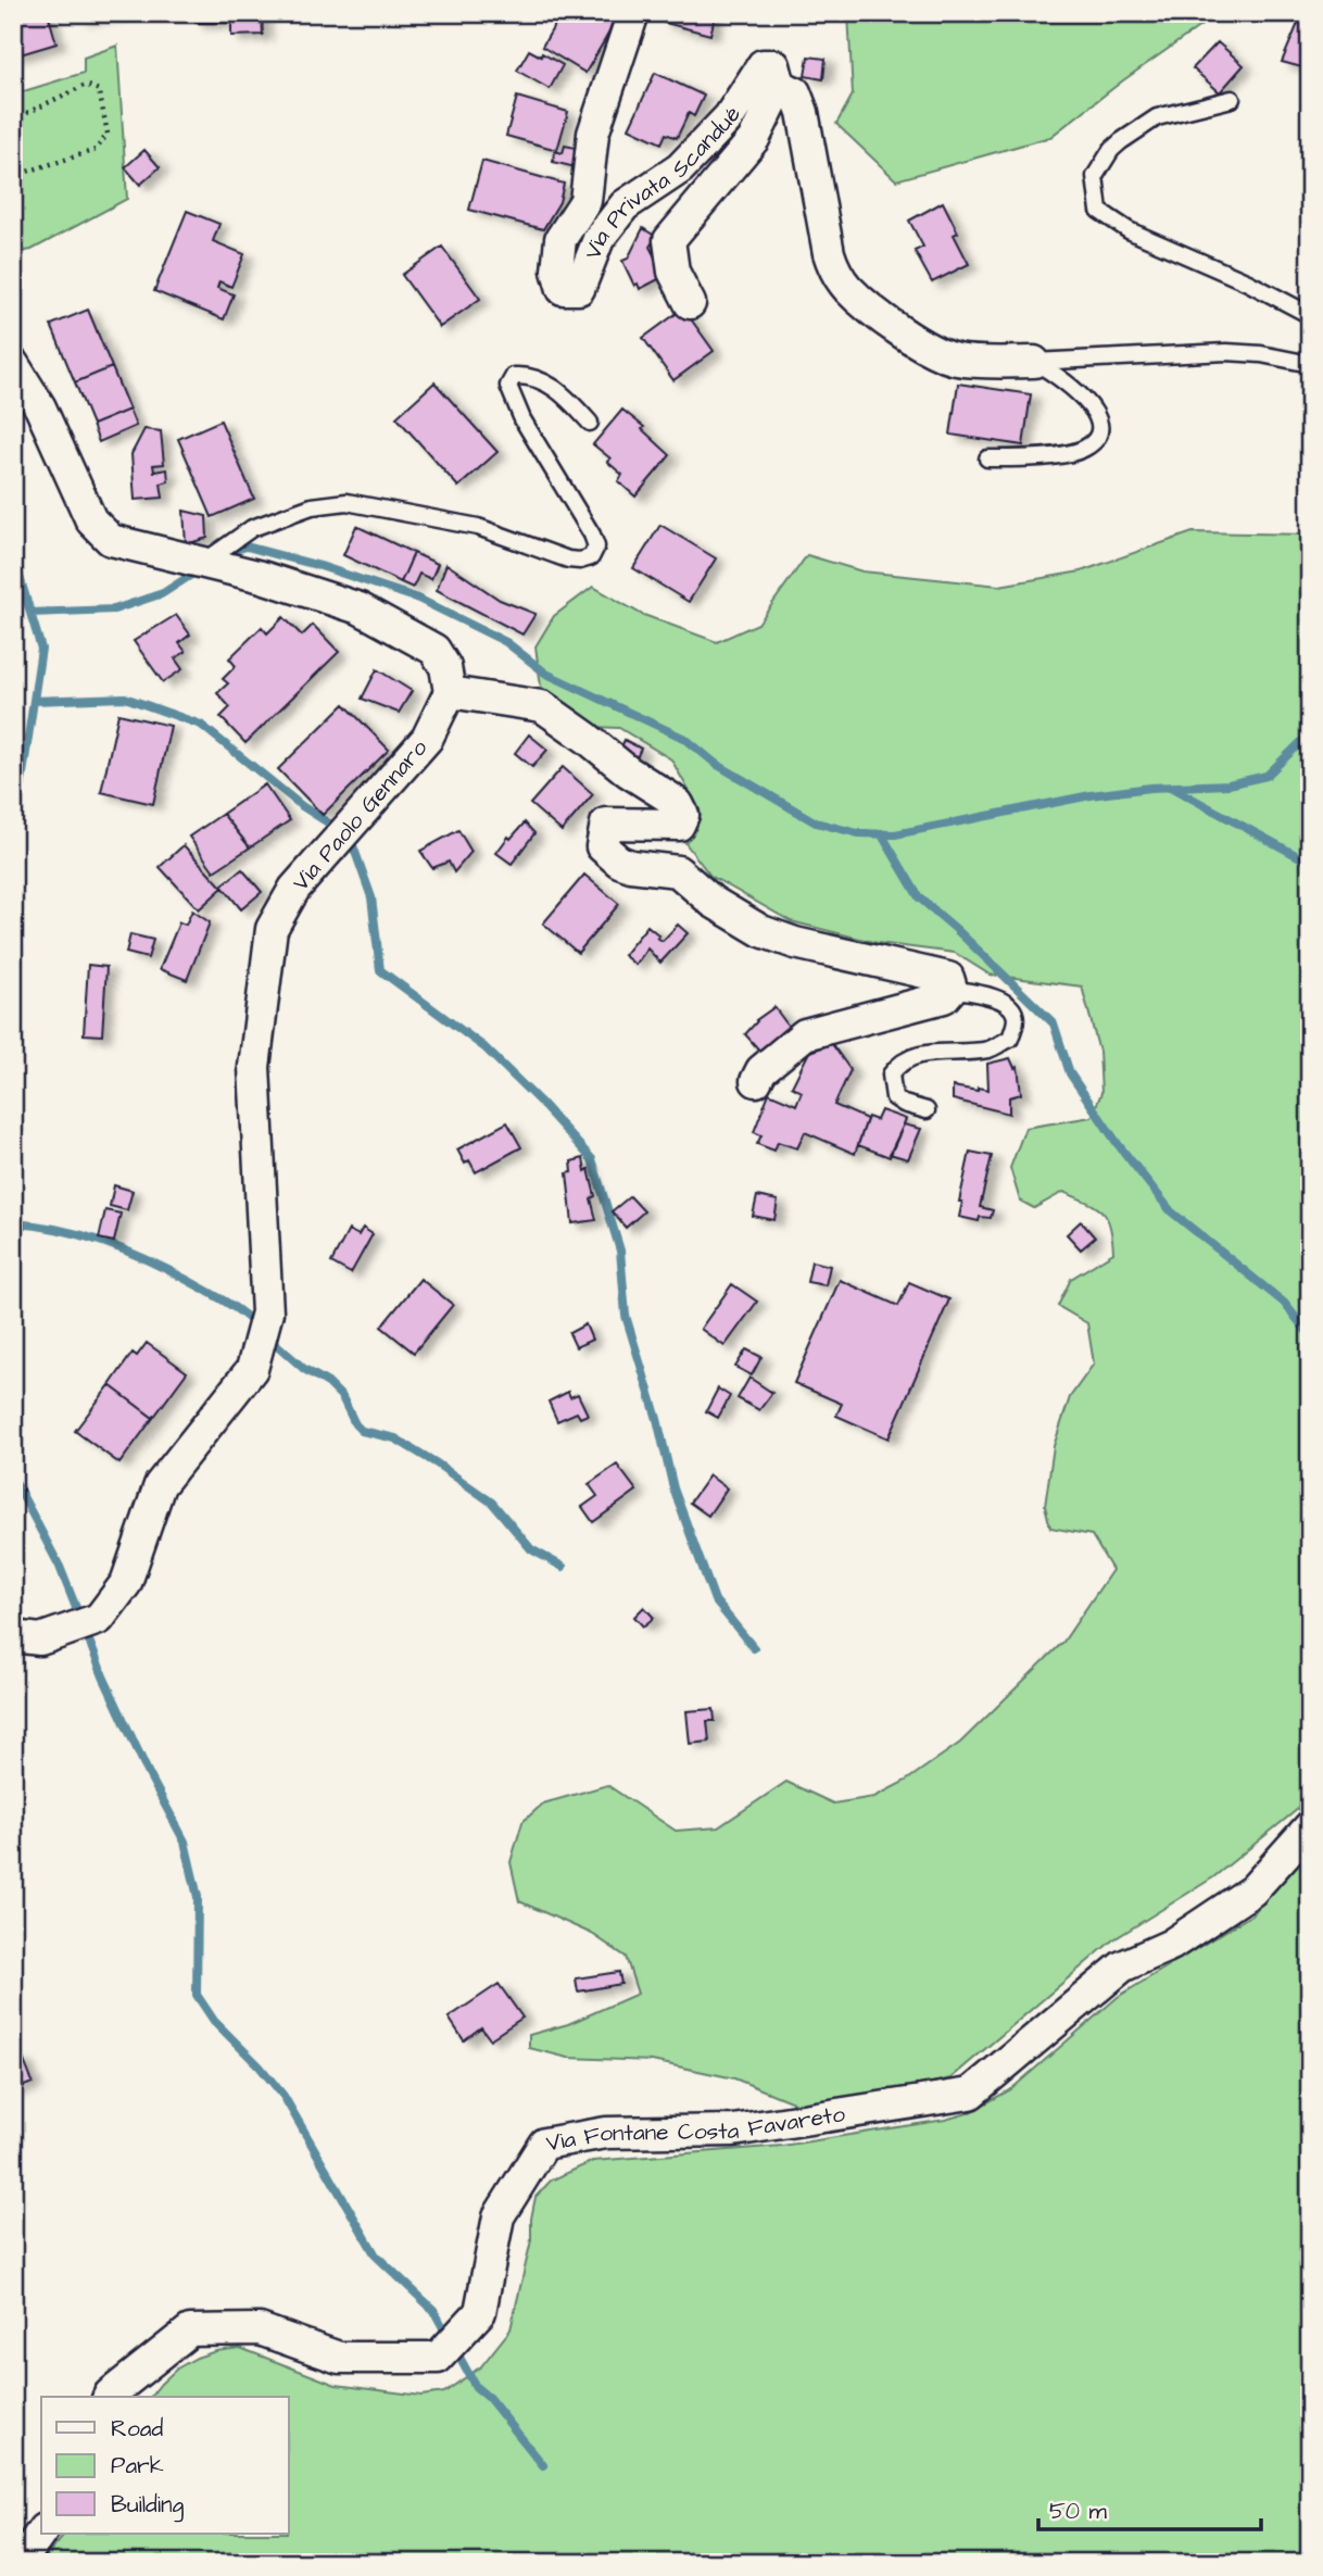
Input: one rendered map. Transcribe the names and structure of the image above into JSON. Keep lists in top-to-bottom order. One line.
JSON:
{"streets":{"street":["Via Privata Scandué","Via Paolo Gennaro","Via Fontane Costa Favareto"]},"legend":["Road","Park","Building"],"scale_bar":"50 m"}
